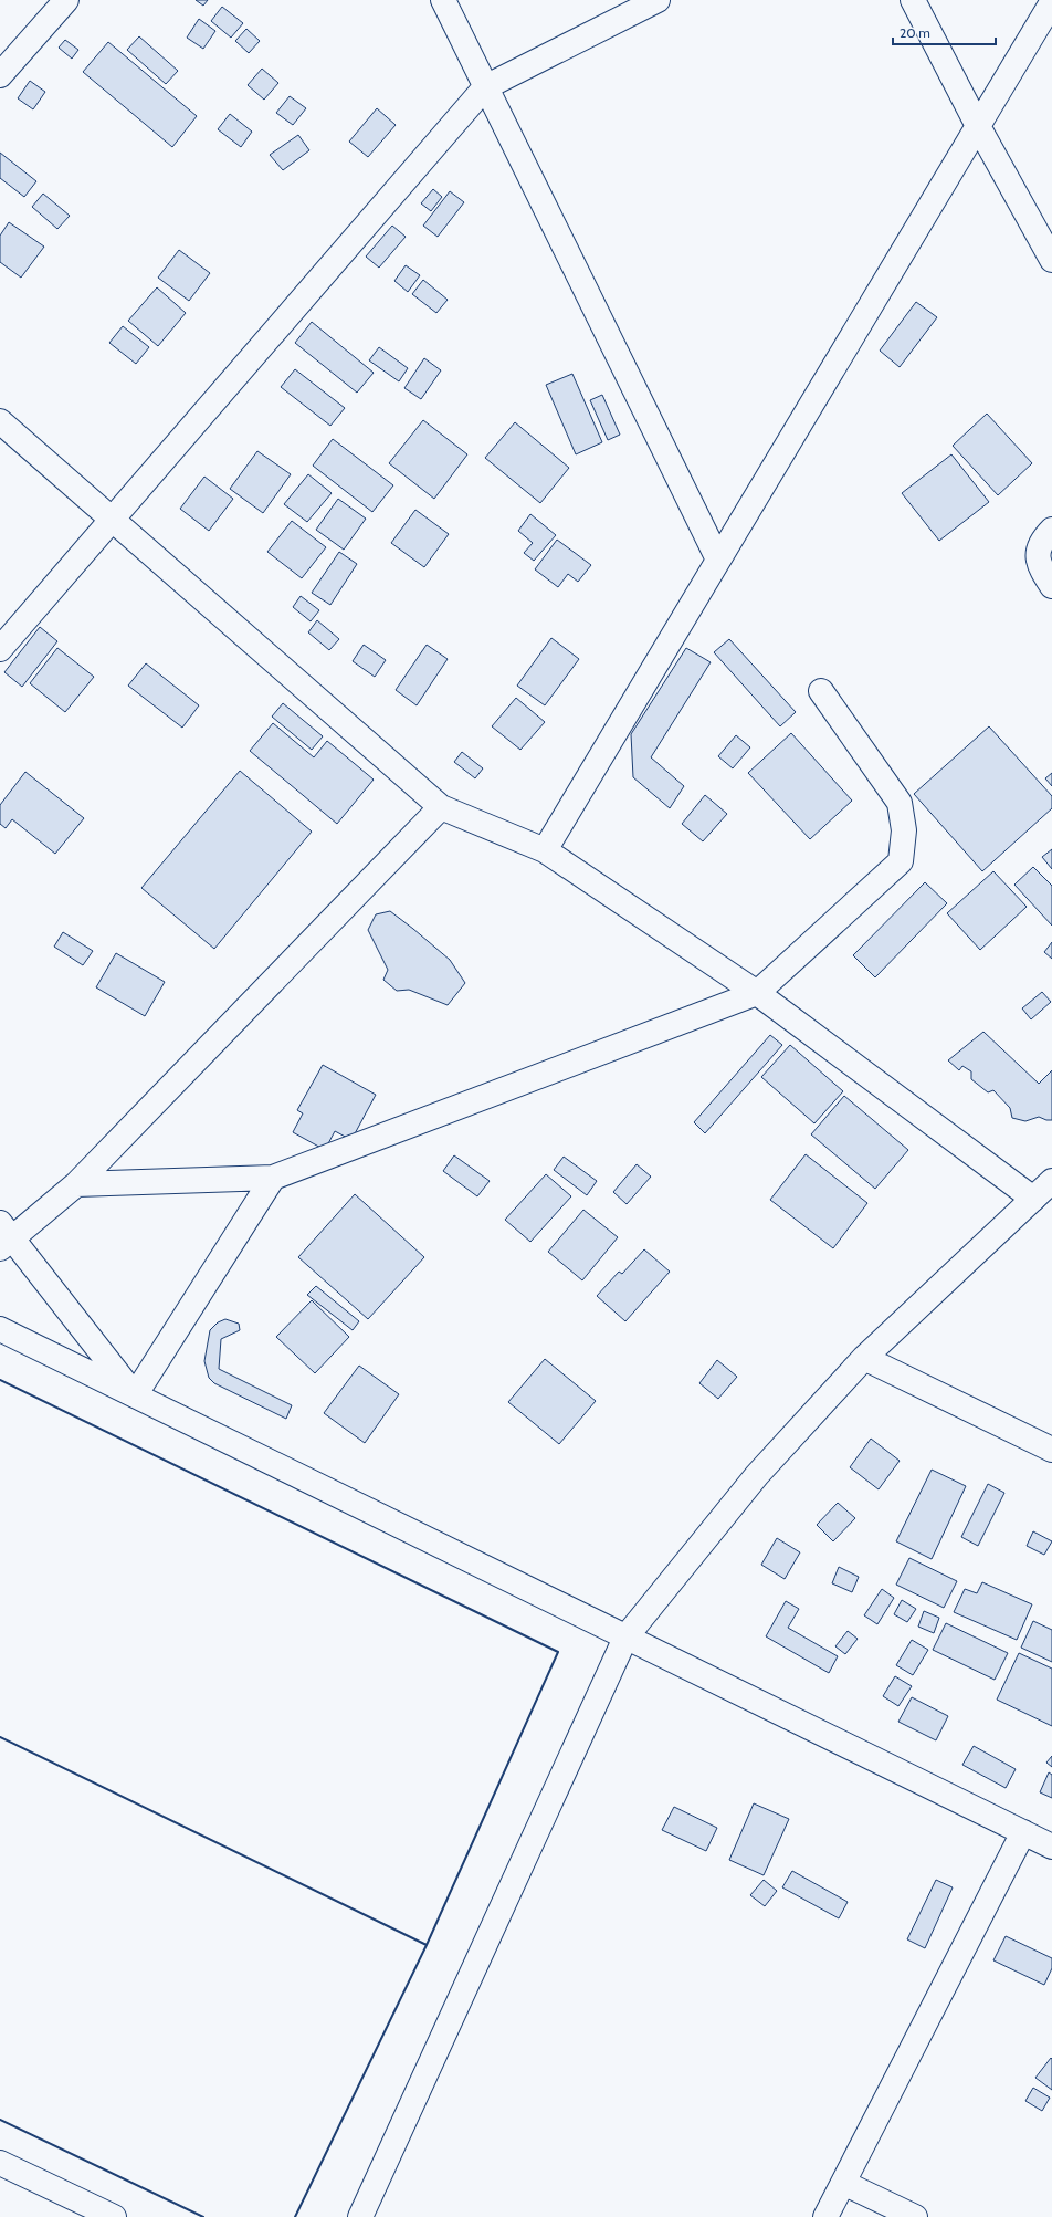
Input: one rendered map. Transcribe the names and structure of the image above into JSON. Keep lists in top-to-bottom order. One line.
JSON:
{"scale_bar":"20 m"}
